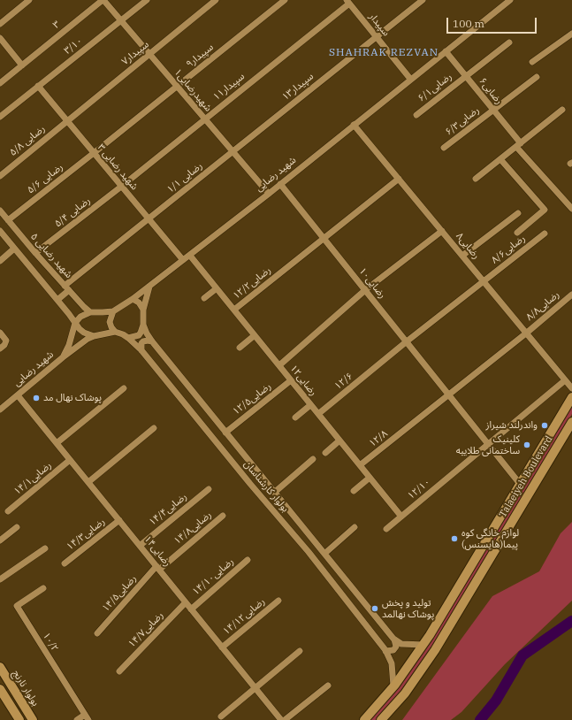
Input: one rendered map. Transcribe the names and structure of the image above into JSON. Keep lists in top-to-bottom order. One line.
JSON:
{"streets":{"main road":["Talaeiyeh Boulevard","بولوار نارنج"],"street":["۳","سپیدار","۳/۱۰","سپیدار۷","سپیدار۹","سپیدار۱۱","سپیدار۱۳","رضایی۶/۱","شهیدرضایی۱","رضایی۶","رضایی۶/۳","رضایی ۵/۸","شهید رضایی ۳","شهید رضایی","رضایی ۱/۱","رضایی ۵/۶","رضایی ۵/۴","رضایی۸","رضایی۸/۶","شهید رضایی ۵","رضایی۱۲/۲","رضایی۱۰","رضایی۸/۸","رضایی۱۲","۱۲/۶","رضایی۱۲/۵","۱۲/۸","۱۴/۱رضایی","بولوار کارشناسان","۱۲/۱۰","رضایی۱۴/۴","رضایی۱۴/۸","رضایی۱۴/۳","رضایی۱۴","رضایی۱۴/۱۰","رضایی۱۴/۵","رضایی۱۴/۱۲","رضایی۱۴/۷","۱۰/۲"]},"crossings":[["۳","شهیدرضایی۱"],["سپیدار","سپیدار۱۱"],["سپیدار","سپیدار۱۳"],["سپیدار","شهید رضایی"],["۳/۱۰","شهیدرضایی۱"],["۳/۱۰","شهید رضایی ۳"],["سپیدار۷","شهیدرضایی۱"],["سپیدار۷","رضایی ۵/۸"],["سپیدار۷","شهید رضایی ۳"],["سپیدار۹","شهیدرضایی۱"],["سپیدار۹","شهید رضایی ۳"],["سپیدار۹","رضایی ۵/۶"],["سپیدار۱۱","شهیدرضایی۱"],["سپیدار۱۱","شهید رضایی ۳"],["سپیدار۱۱","رضایی ۵/۴"],["سپیدار۱۳","شهیدرضایی۱"],["سپیدار۱۳","رضایی ۱/۱"],["رضایی۶/۱","رضایی۶"],["شهیدرضایی۱","شهید رضایی"],["شهیدرضایی۱","رضایی ۱/۱"],["رضایی۶","رضایی۶/۳"],["رضایی۶","شهید رضایی"],["رضایی ۵/۸","شهید رضایی ۳"],["شهید رضایی ۳","شهید رضایی"],["شهید رضایی ۳","رضایی ۱/۱"],["شهید رضایی ۳","رضایی ۵/۶"],["شهید رضایی ۳","رضایی ۵/۴"],["شهید رضایی","رضایی۸"],["شهید رضایی","شهید رضایی ۵"],["شهید رضایی","رضایی۱۰"],["شهید رضایی","رضایی۱۲"],["شهید رضایی","بولوار کارشناسان"],["شهید رضایی","رضایی۱۴"],["رضایی ۱/۱","شهید رضایی ۵"],["رضایی ۵/۶","شهید رضایی ۵"],["رضایی ۵/۴","شهید رضایی ۵"],["رضایی۸","رضایی۸/۶"],["رضایی۸","رضایی۸/۸"],["رضایی۸","۱۲/۱۰"],["رضایی۸/۶","رضایی۱۰"],["رضایی۸/۶","۱۲/۶"],["رضایی۱۲/۲","رضایی۱۰"],["رضایی۱۲/۲","رضایی۱۲"],["رضایی۱۰","رضایی۸/۸"],["رضایی۱۰","۱۲/۶"],["رضایی۱۰","۱۲/۸"],["رضایی۱۰","Talaeiyeh Boulevard"],["رضایی۱۰","۱۲/۱۰"],["رضایی۸/۸","۱۲/۸"],["رضایی۱۲","۱۲/۶"],["رضایی۱۲","رضایی۱۲/۵"],["رضایی۱۲","۱۲/۸"],["رضایی۱۲","۱۲/۱۰"],["رضایی۱۲/۵","بولوار کارشناسان"],["Talaeiyeh Boulevard","بولوار کارشناسان"],["۱۴/۱رضایی","رضایی۱۴"],["رضایی۱۴/۴","رضایی۱۴"],["رضایی۱۴/۸","رضایی۱۴"],["رضایی۱۴/۸","رضایی۱۴/۵"],["رضایی۱۴/۳","رضایی۱۴"],["رضایی۱۴","رضایی۱۴/۱۰"],["رضایی۱۴","رضایی۱۴/۵"],["رضایی۱۴","رضایی۱۴/۱۲"],["رضایی۱۴","رضایی۱۴/۷"]],"districts":["SHAHRAK REZVAN"],"places":["پوشاک نهال مد","واندرلند شیراز","کلینیک ساختمانی طلاییه","لوازم خانگی کوه پیما(هایسنس)","تولید و پخش پوشاک نهالمد"],"scale_bar":"100 m"}
